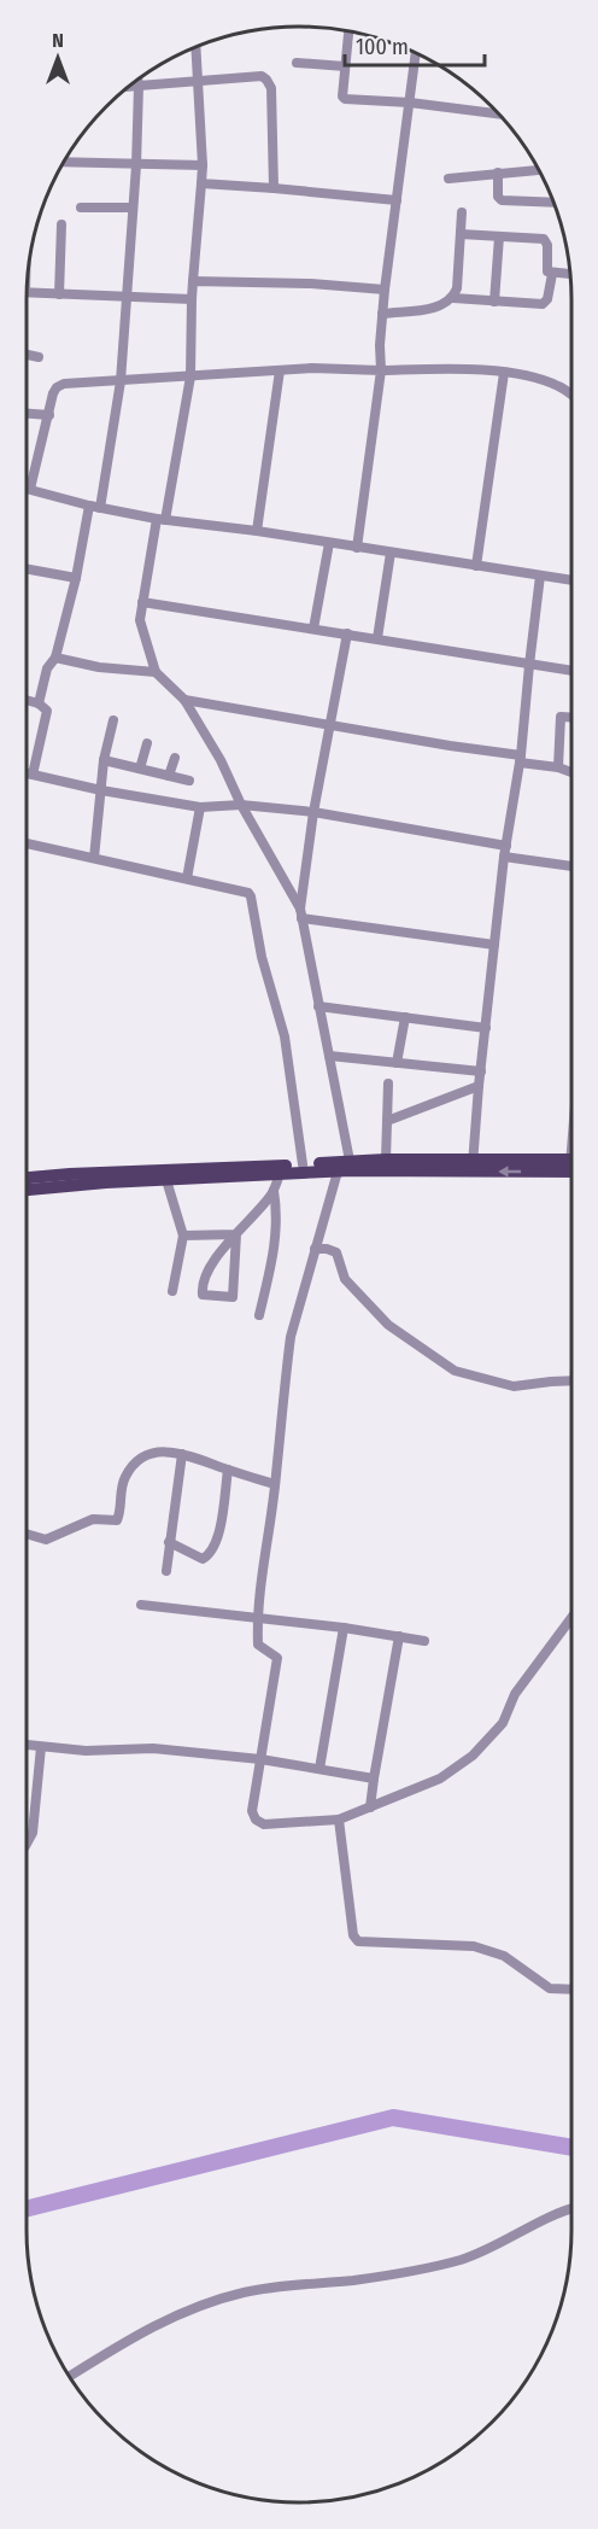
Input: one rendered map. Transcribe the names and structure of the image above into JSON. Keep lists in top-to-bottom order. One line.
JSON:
{"scale_bar":"100 m","north":"top"}
